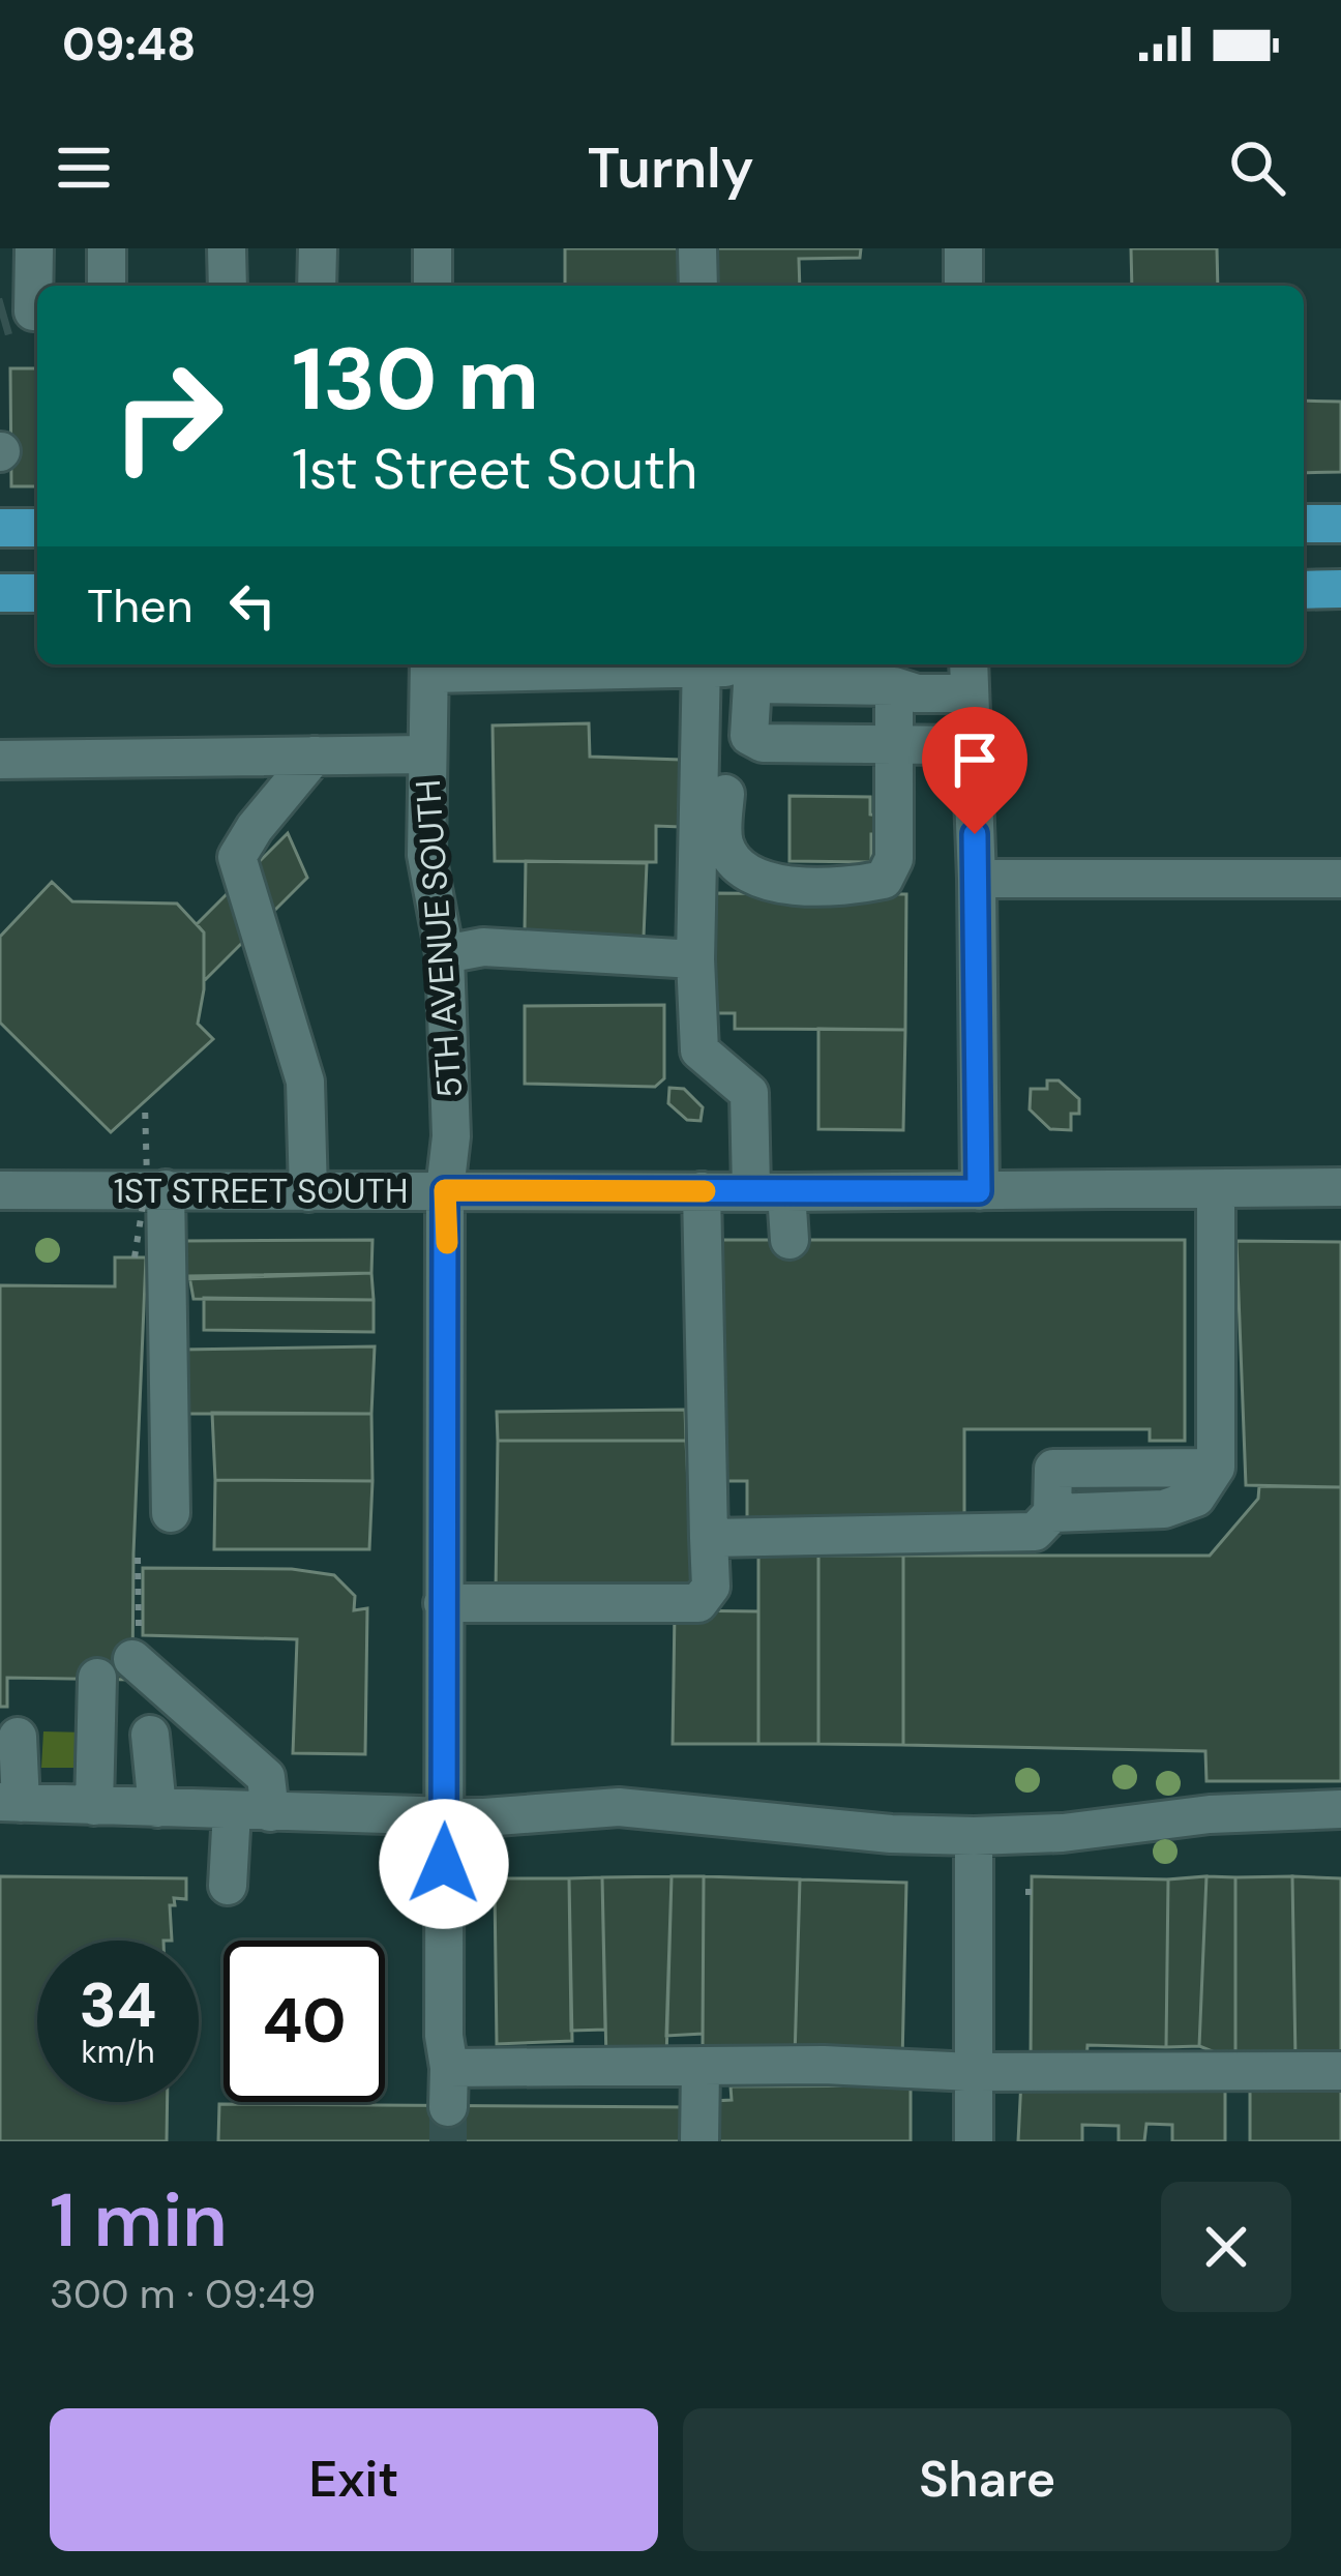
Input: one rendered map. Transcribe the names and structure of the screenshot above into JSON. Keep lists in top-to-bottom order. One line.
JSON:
{"streets":{"street":["5TH AVENUE SOUTH","1ST STREET SOUTH"]},"crossings":[["5TH AVENUE SOUTH","1ST STREET SOUTH"]],"page":{"status":"09:48","header":"Turnly","turn":["130 m","1st Street South"],"then":"Then","speed":"34 km/h","limit":"40","heading":["1 min","300 m · 09:49"],"buttons":["Exit","Share"]}}
